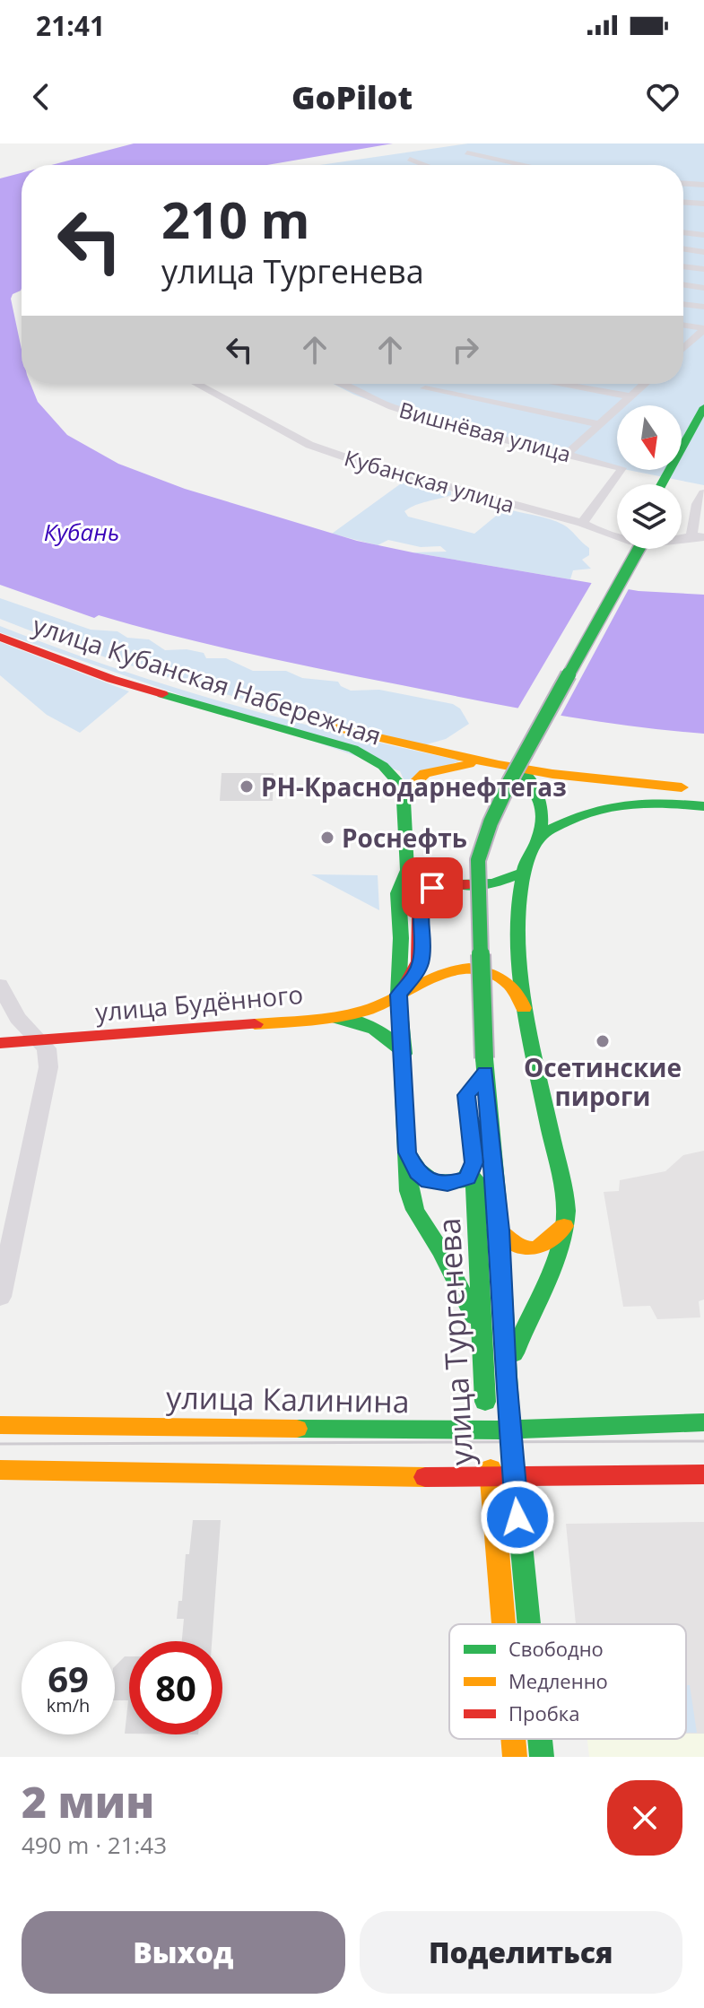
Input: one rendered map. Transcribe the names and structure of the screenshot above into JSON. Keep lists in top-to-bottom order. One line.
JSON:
{"streets":{"main road":["улица Кубанская Набережная","улица Будённого","улица Тургенева","улица Калинина"],"street":["Вишнёвая улица","Кубанская улица"]},"crossings":[["Вишнёвая улица","Кубанская улица"],["улица Тургенева","улица Калинина"]],"water":["Кубань"],"places":["РН-Краснодарнефтегаз","Роснефть","Осетинские пироги"],"legend":["Свободно","Медленно","Пробка"],"north":"bottom","page":{"status":"21:41","header":"GoPilot","turn":["210 m","улица Тургенева"],"speed":"69 km/h","limit":"80","heading":["2 мин","490 m · 21:43"],"buttons":["Выход","Поделиться"]}}
